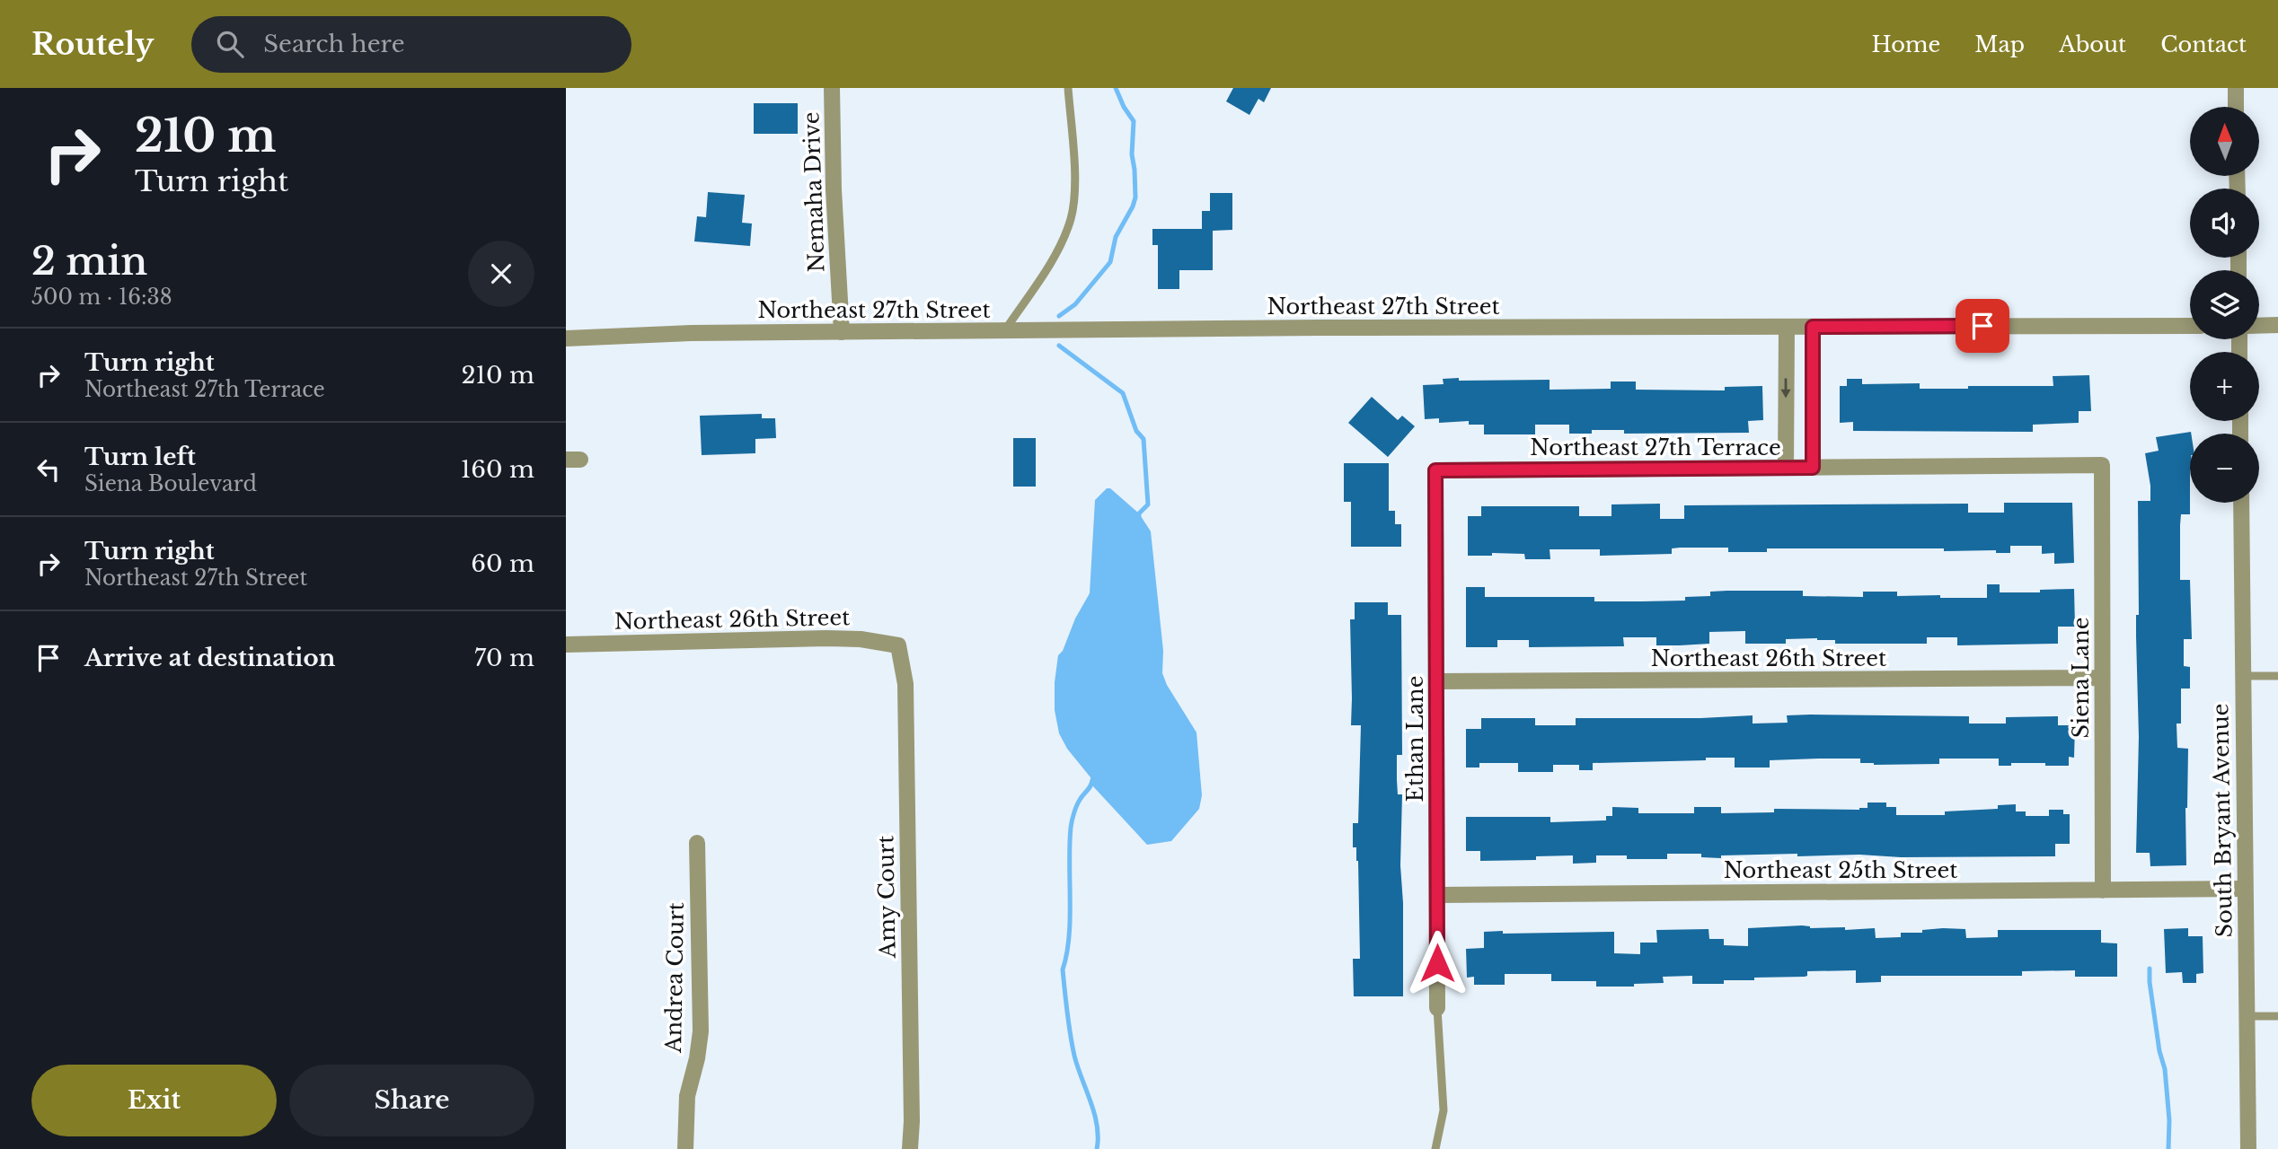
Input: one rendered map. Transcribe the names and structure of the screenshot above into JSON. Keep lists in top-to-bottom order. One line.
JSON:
{"streets":{"street":["Nemaha Drive","Northeast 27th Street","Northeast 27th Terrace","Northeast 26th Street","Siena Lane","Ethan Lane","South Bryant Avenue","Northeast 25th Street","Amy Court","Andrea Court"]},"crossings":[["Nemaha Drive","Northeast 27th Street"],["Northeast 27th Terrace","Siena Lane"],["Northeast 27th Terrace","Ethan Lane"],["Northeast 26th Street","Siena Lane"],["Northeast 26th Street","Ethan Lane"],["Northeast 26th Street","Amy Court"],["Siena Lane","Northeast 25th Street"],["Ethan Lane","Northeast 25th Street"],["South Bryant Avenue","Northeast 25th Street"]],"north":"top","page":{"header":"Routely","search":"Search here","nav":["Home","Map","About","Contact"],"turn":["210 m","Turn right"],"map_buttons":["+","−"],"heading":["2 min","500 m · 16:38"],"list":[{"name":"Turn right","note":"Northeast 27th Terrace","value":"210 m"},{"name":"Turn left","note":"Siena Boulevard","value":"160 m"},{"name":"Turn right","note":"Northeast 27th Street","value":"60 m"},{"name":"Arrive at destination","value":"70 m"}],"buttons":["Exit","Share"]}}
